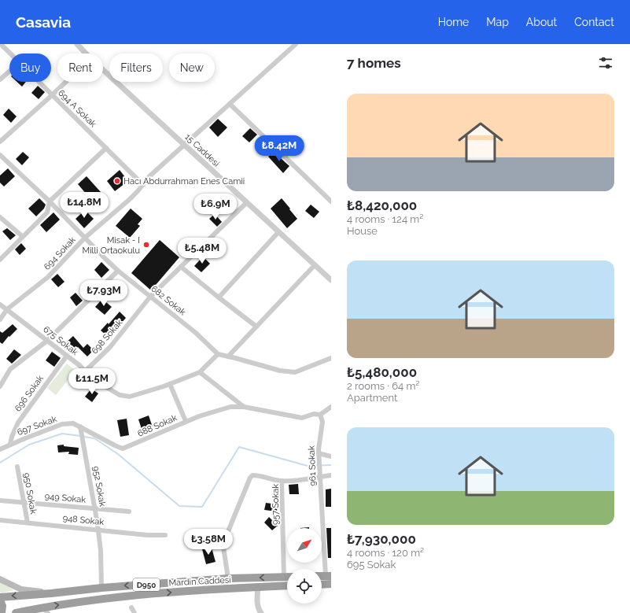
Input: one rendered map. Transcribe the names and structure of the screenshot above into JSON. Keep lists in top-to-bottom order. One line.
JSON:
{"streets":{"highway":["Mardin Caddesi","D950"],"street":["694 A Sokak","15 Caddesi","694 Sokak","682 Sokak","698 Sokak","675 Sokak","696 Sokak","697 Sokak","688 Sokak","961 Sokak","952 Sokak","950 Sokak","949 Sokak","957 Sokak","948 Sokak"]},"crossings":[["694 A Sokak","694 Sokak"],["15 Caddesi","694 Sokak"],["15 Caddesi","698 Sokak"],["694 Sokak","682 Sokak"],["694 Sokak","675 Sokak"],["682 Sokak","698 Sokak"],["698 Sokak","675 Sokak"],["675 Sokak","696 Sokak"],["696 Sokak","697 Sokak"],["697 Sokak","688 Sokak"],["697 Sokak","952 Sokak"],["688 Sokak","952 Sokak"],["961 Sokak","957 Sokak"],["952 Sokak","949 Sokak"],["952 Sokak","948 Sokak"],["952 Sokak","Mardin Caddesi"],["950 Sokak","949 Sokak"],["950 Sokak","948 Sokak"],["957 Sokak","Mardin Caddesi"]],"places":["Hacı Abdurrahman Enes Camii","Misak - I Milli Ortaokulu"],"north":"top right","page":{"header":"Casavia","nav":["Home","Map","About","Contact"],"heading":"7 homes","chip":["Buy","Rent","Filters","New"],"list":[{"name":"₺8,420,000","note":"4 rooms · 124 m² · House"},{"name":"₺5,480,000","note":"2 rooms · 64 m² · Apartment"},{"name":"₺7,930,000","note":"4 rooms · 120 m² · 695 Sokak"}],"price":["₺8.42M","₺14.8M","₺6.9M","₺5.48M","₺7.93M","₺11.5M","₺3.58M"]}}
